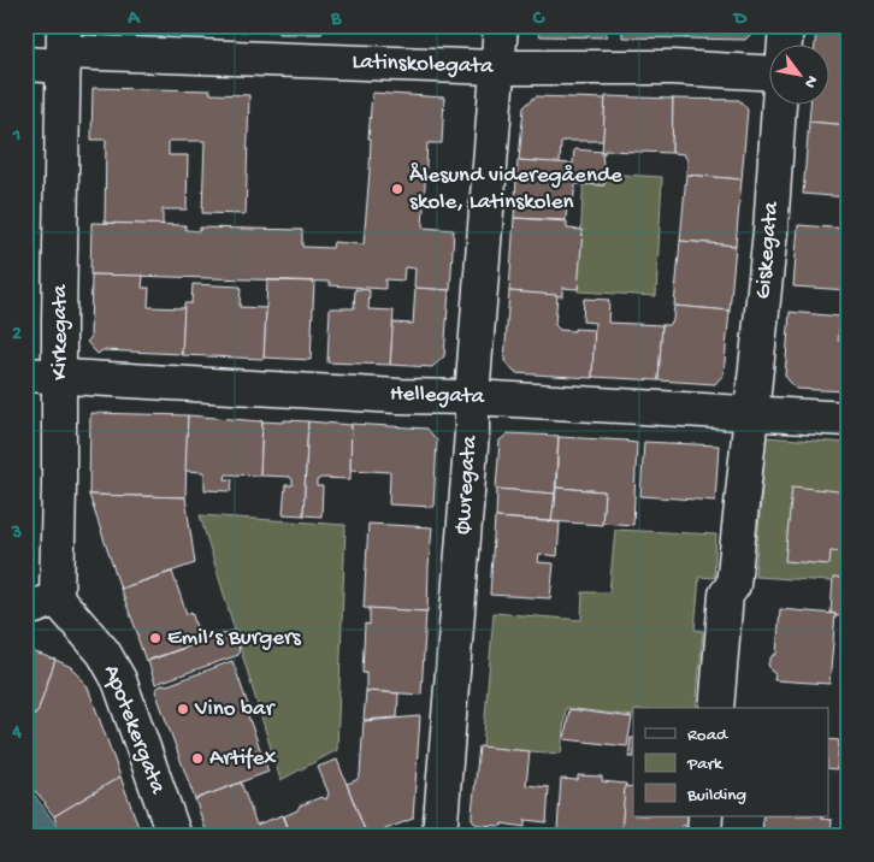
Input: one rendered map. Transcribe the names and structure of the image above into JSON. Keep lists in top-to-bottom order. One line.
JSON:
{"streets":{"street":["Latinskolegata","Giskegata","Kirkegata","Hellegata","Øwregata","Apotekergata"]},"crossings":[["Latinskolegata","Kirkegata"],["Latinskolegata","Øwregata"],["Giskegata","Hellegata"],["Kirkegata","Hellegata"],["Kirkegata","Apotekergata"],["Hellegata","Øwregata"]],"places":["Ålesund videregående skole, Latinskolen","Emil’s Burgers","Vino bar","Artifex"],"legend":["Road","Park","Building"],"north":"bottom right","grid":{"columns":["A","B","C","D"],"rows":["1","2","3","4"]}}
